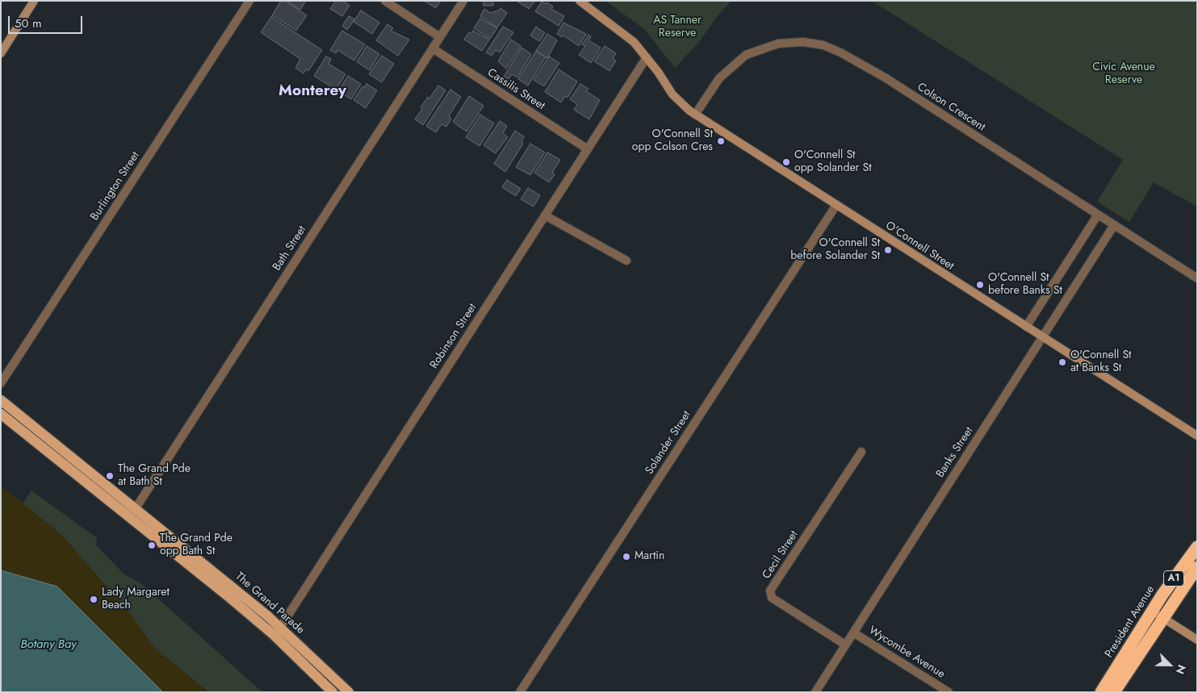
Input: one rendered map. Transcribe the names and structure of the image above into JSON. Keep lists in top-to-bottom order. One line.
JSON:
{"streets":{"highway":["A1","President Avenue"],"main road":["O'Connell Street","The Grand Parade"],"street":["Cassilis Street","Colson Crescent","Burlington Street","Bath Street","Robinson Street","Solander Street","Banks Street","Cecil Street","Wycombe Avenue"]},"crossings":[["Cassilis Street","Bath Street"],["Cassilis Street","Robinson Street"],["Colson Crescent","O'Connell Street"],["Colson Crescent","Banks Street"],["O'Connell Street","Robinson Street"],["O'Connell Street","Solander Street"],["O'Connell Street","Banks Street"],["Bath Street","The Grand Parade"],["Robinson Street","The Grand Parade"],["Banks Street","Cecil Street"],["Banks Street","Wycombe Avenue"]],"districts":["Monterey"],"water":["Botany Bay"],"parks":["AS Tanner Reserve","Civic Avenue Reserve"],"places":["O'Connell St opp Colson Cres","O'Connell St opp Solander St","O'Connell St before Solander St","O'Connell St before Banks St","O'Connell St at Banks St","The Grand Pde at Bath St","The Grand Pde opp Bath St","Martin","Lady Margaret Beach"],"scale_bar":"50 m","north":"bottom right"}
